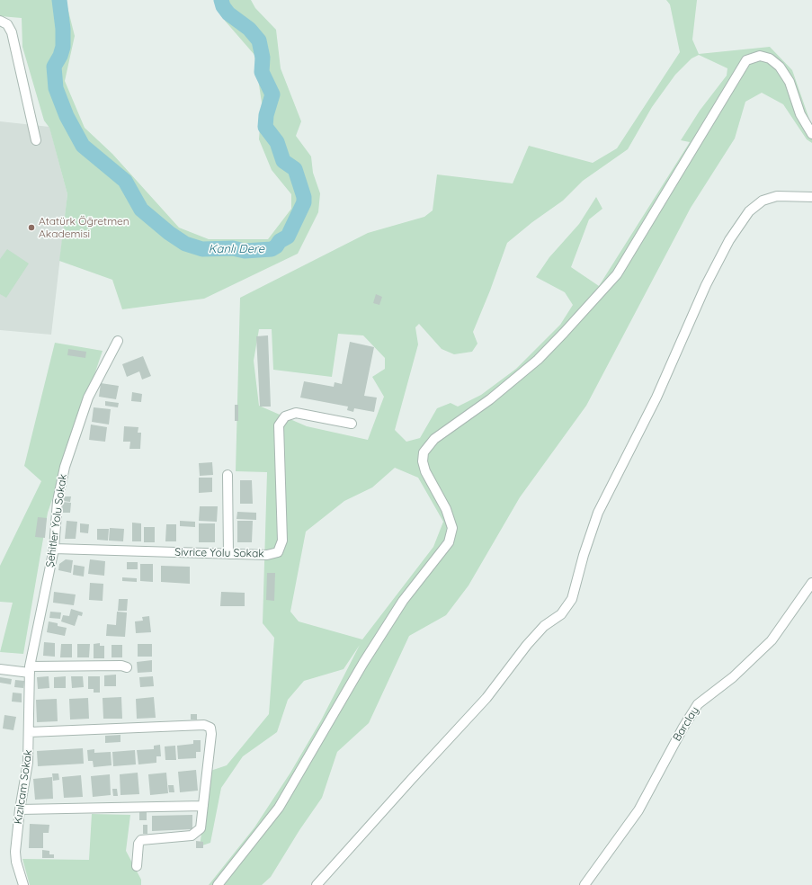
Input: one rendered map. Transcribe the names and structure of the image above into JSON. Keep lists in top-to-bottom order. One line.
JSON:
{"streets":{"street":["Şehitler Yolu Sokak","Sivrice Yolu Sokak","Barclay","Kızılcam Sokak"]},"crossings":[["Şehitler Yolu Sokak","Sivrice Yolu Sokak"],["Şehitler Yolu Sokak","Kızılcam Sokak"]],"water":["Kanlı Dere"],"places":["Atatürk Öğretmen Akademisi"]}
